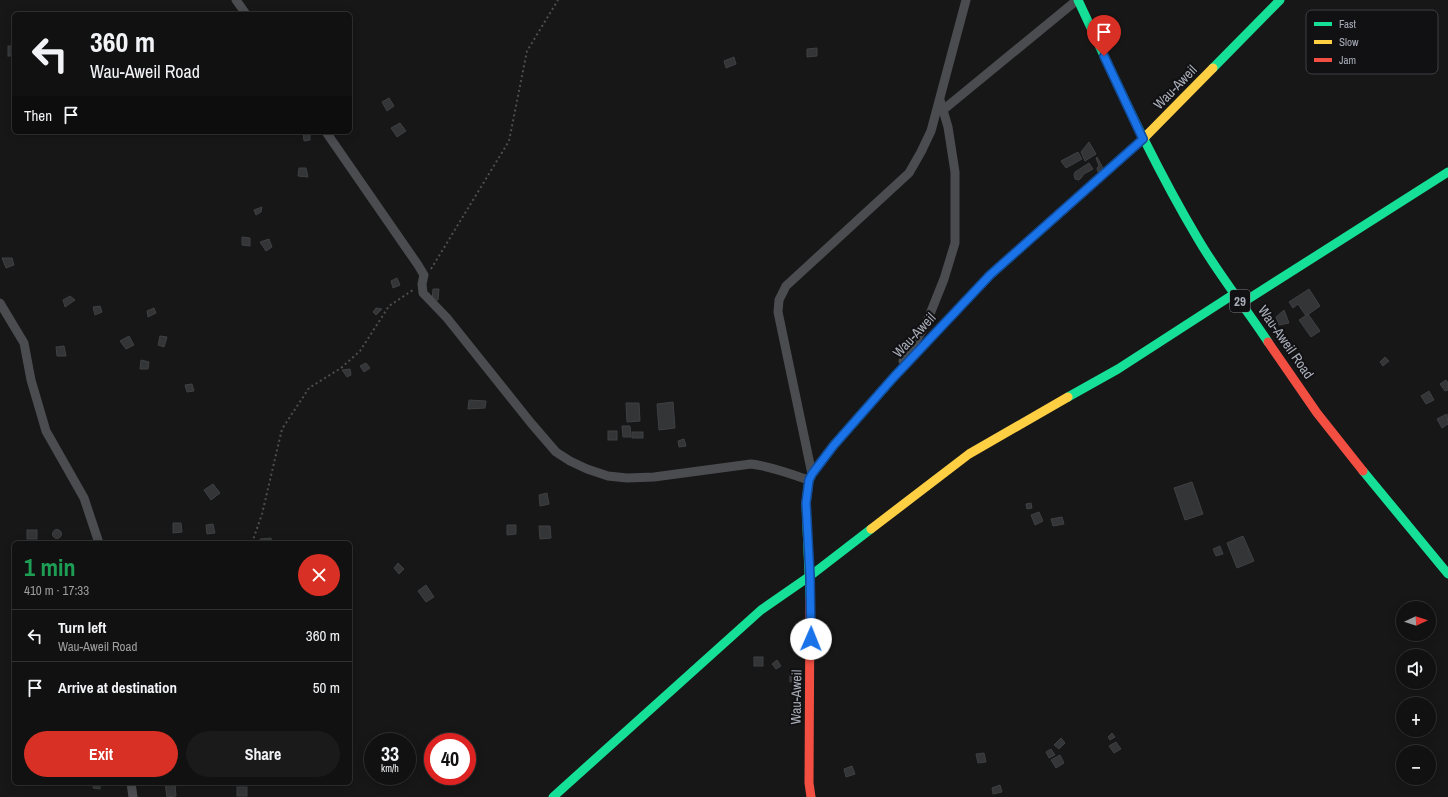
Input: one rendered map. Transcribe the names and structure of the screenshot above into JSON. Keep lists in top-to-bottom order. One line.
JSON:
{"streets":{"street":["Wau-Aweil","29","Wau-Aweil Road"]},"crossings":[["Wau-Aweil","Wau-Aweil Road"]],"legend":["Fast","Slow","Jam"],"north":"right","page":{"turn":["360 m","Wau-Aweil Road"],"then":"Then","heading":["1 min","410 m · 17:33"],"map_buttons":["+","−"],"list":[{"name":"Turn left","note":"Wau-Aweil Road","value":"360 m"},{"name":"Arrive at destination","value":"50 m"}],"buttons":["Exit","Share"],"speed":"33 km/h","limit":"40"}}
